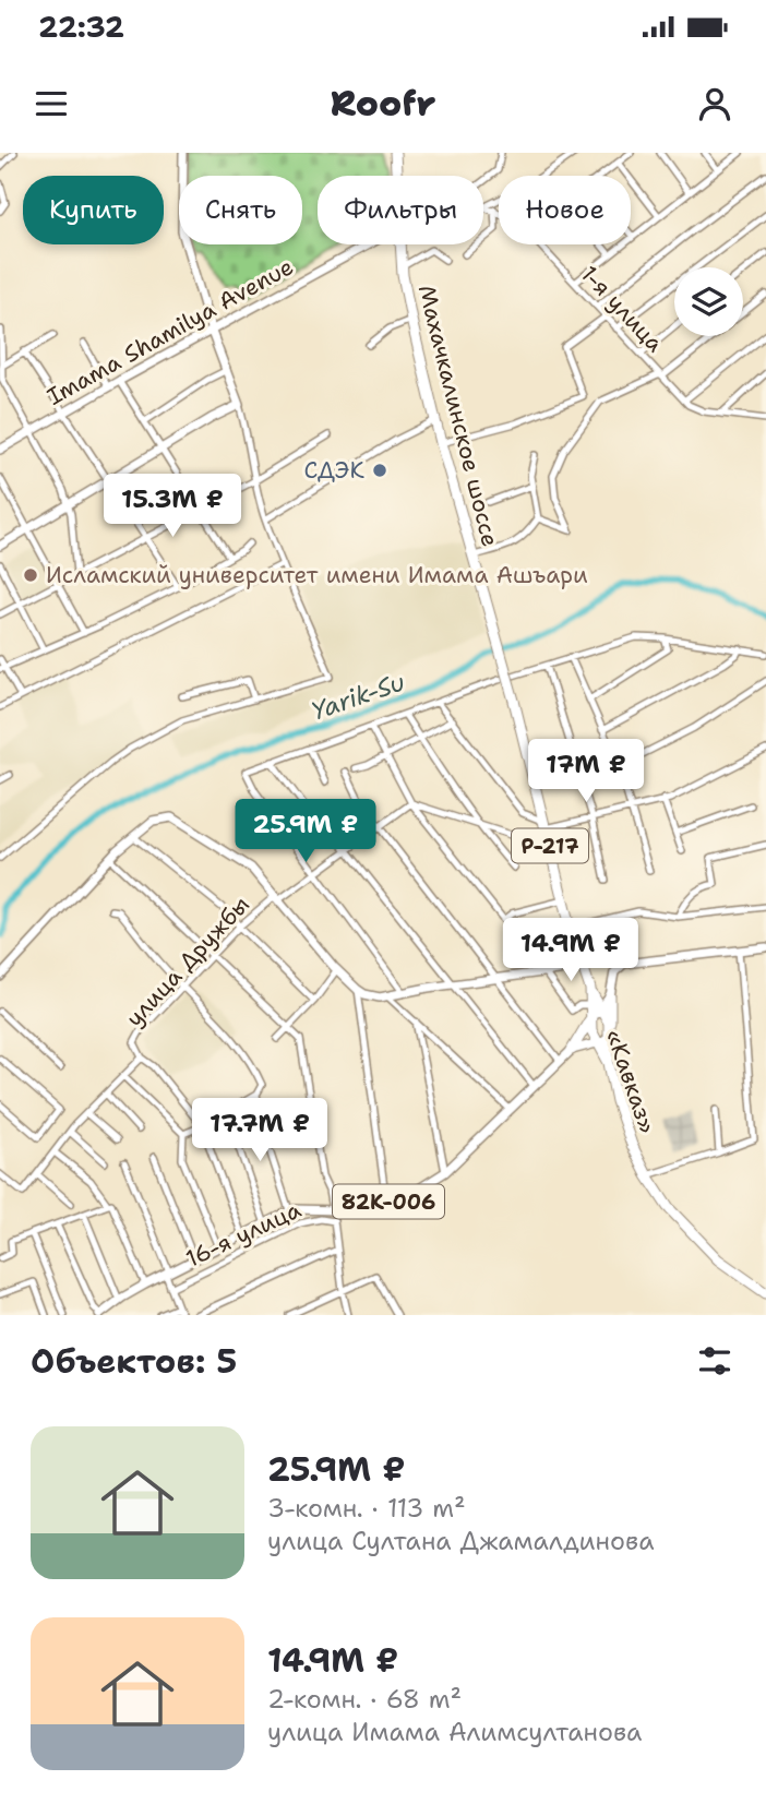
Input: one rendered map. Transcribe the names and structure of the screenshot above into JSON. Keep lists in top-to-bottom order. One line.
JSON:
{"streets":{"highway":["Махачкалинское шоссе","Р-217","«Кавказ»"],"main road":["Imama Shamilya Avenue","82К-006"],"street":["1-я улица","улица Дружбы","16-я улица"]},"crossings":[["Махачкалинское шоссе","Р-217"],["Р-217","«Кавказ»"],["«Кавказ»","82К-006"]],"water":["Yarik-Su"],"places":["СДЭК","Исламский университет имени Имама Ашъари"],"page":{"status":"22:32","header":"Roofr","chip":["Купить","Снять","Фильтры","Новое"],"price":["15.3M ₽","17M ₽","25.9M ₽","14.9M ₽","17.7M ₽"],"heading":"Объектов: 5","list":[{"name":"25.9M ₽","note":"3-комн. · 113 m² · улица Султана Джамалдинова"},{"name":"14.9M ₽","note":"2-комн. · 68 m² · улица Имама Алимсултанова"}]}}
